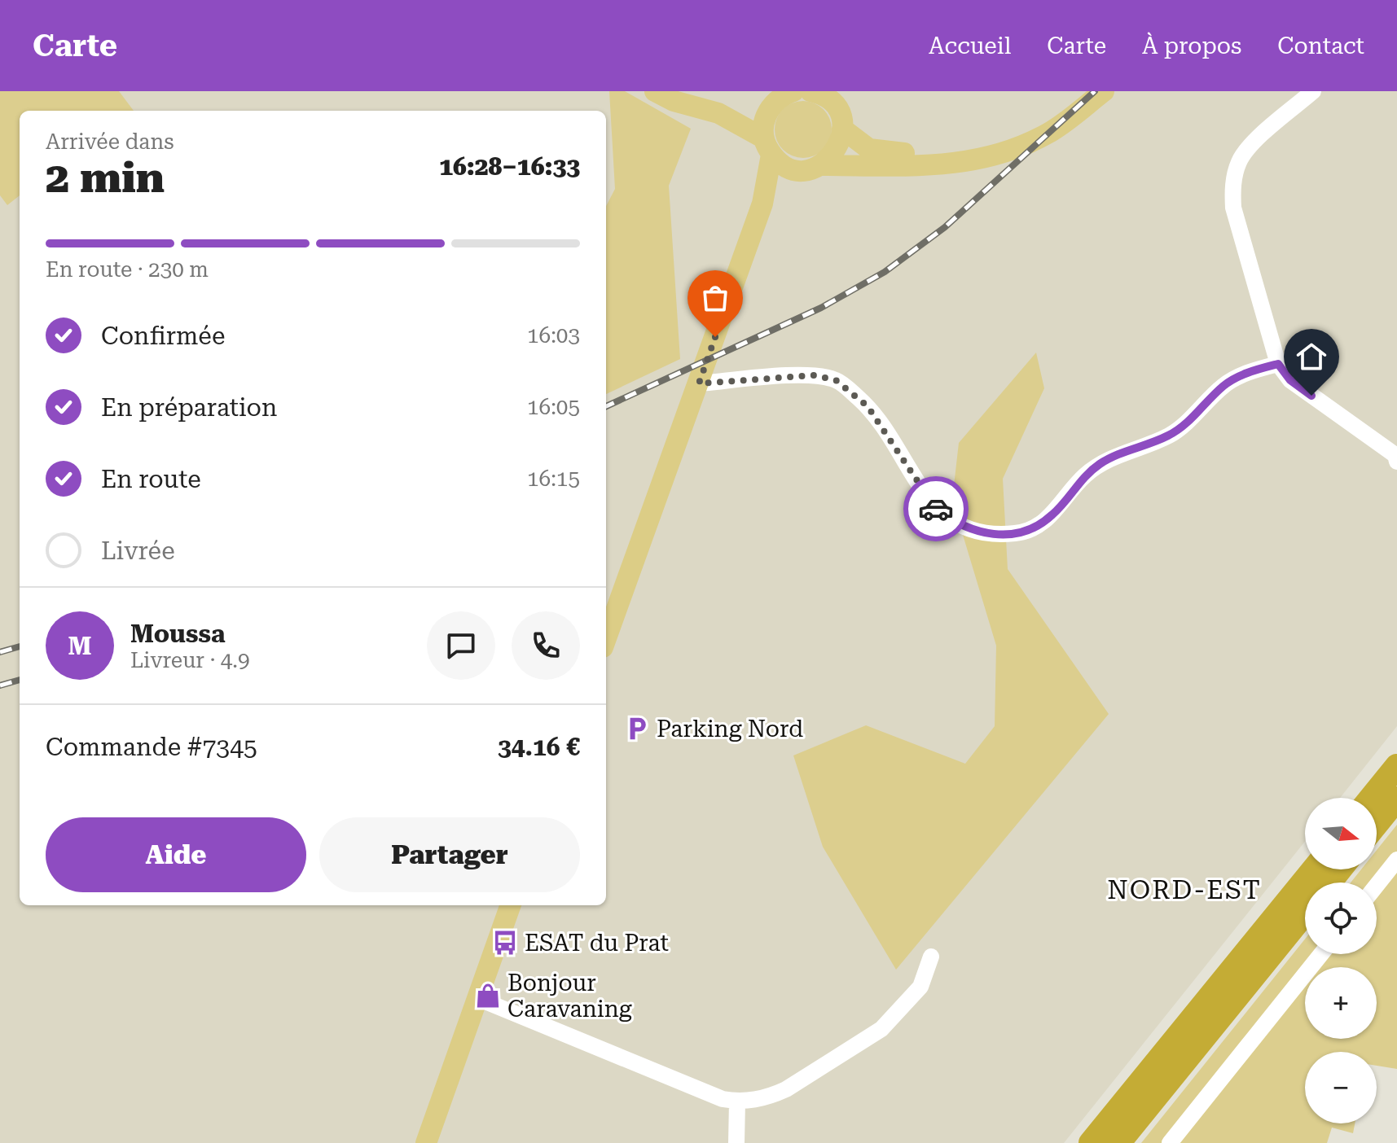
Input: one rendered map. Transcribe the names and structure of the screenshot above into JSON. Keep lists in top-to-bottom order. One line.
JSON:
{"districts":["NORD-EST"],"places":{"parking":["Parking Nord"],"bus stop":["ESAT du Prat"],"shop":["Bonjour Caravaning"]},"north":"right","page":{"header":"Carte","nav":["Accueil","Carte","À propos","Contact"],"heading":["2 min","Arrivée dans","16:28–16:33"],"panel":["Moussa","Livreur · 4.9","Commande #7345","34.16 €"],"bar":"En route · 230 m","list":[["Confirmée","16:03"],["En préparation","16:05"],["En route","16:15"],"Livrée"],"round":"M","map_buttons":["+","−"],"buttons":["Aide","Partager"]}}
